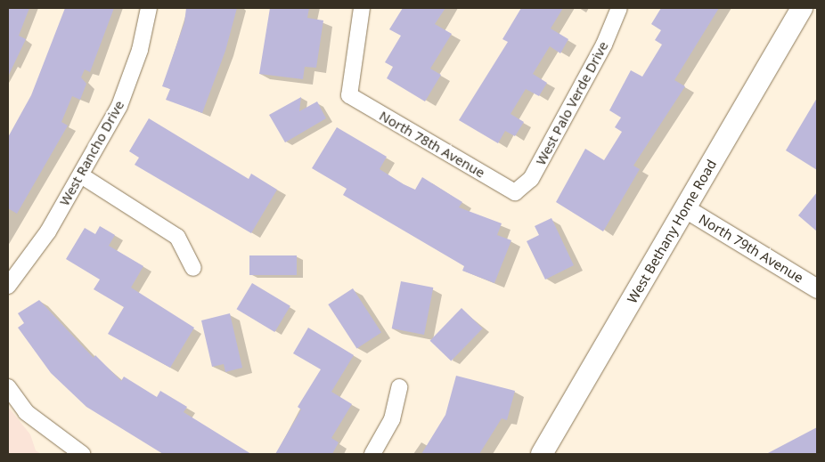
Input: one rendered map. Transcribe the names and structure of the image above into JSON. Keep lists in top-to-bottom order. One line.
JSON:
{"streets":{"main road":["West Bethany Home Road"],"street":["West Palo Verde Drive","North 78th Avenue","West Rancho Drive","North 79th Avenue"]},"crossings":[["West Palo Verde Drive","North 78th Avenue"],["West Bethany Home Road","North 79th Avenue"]]}
